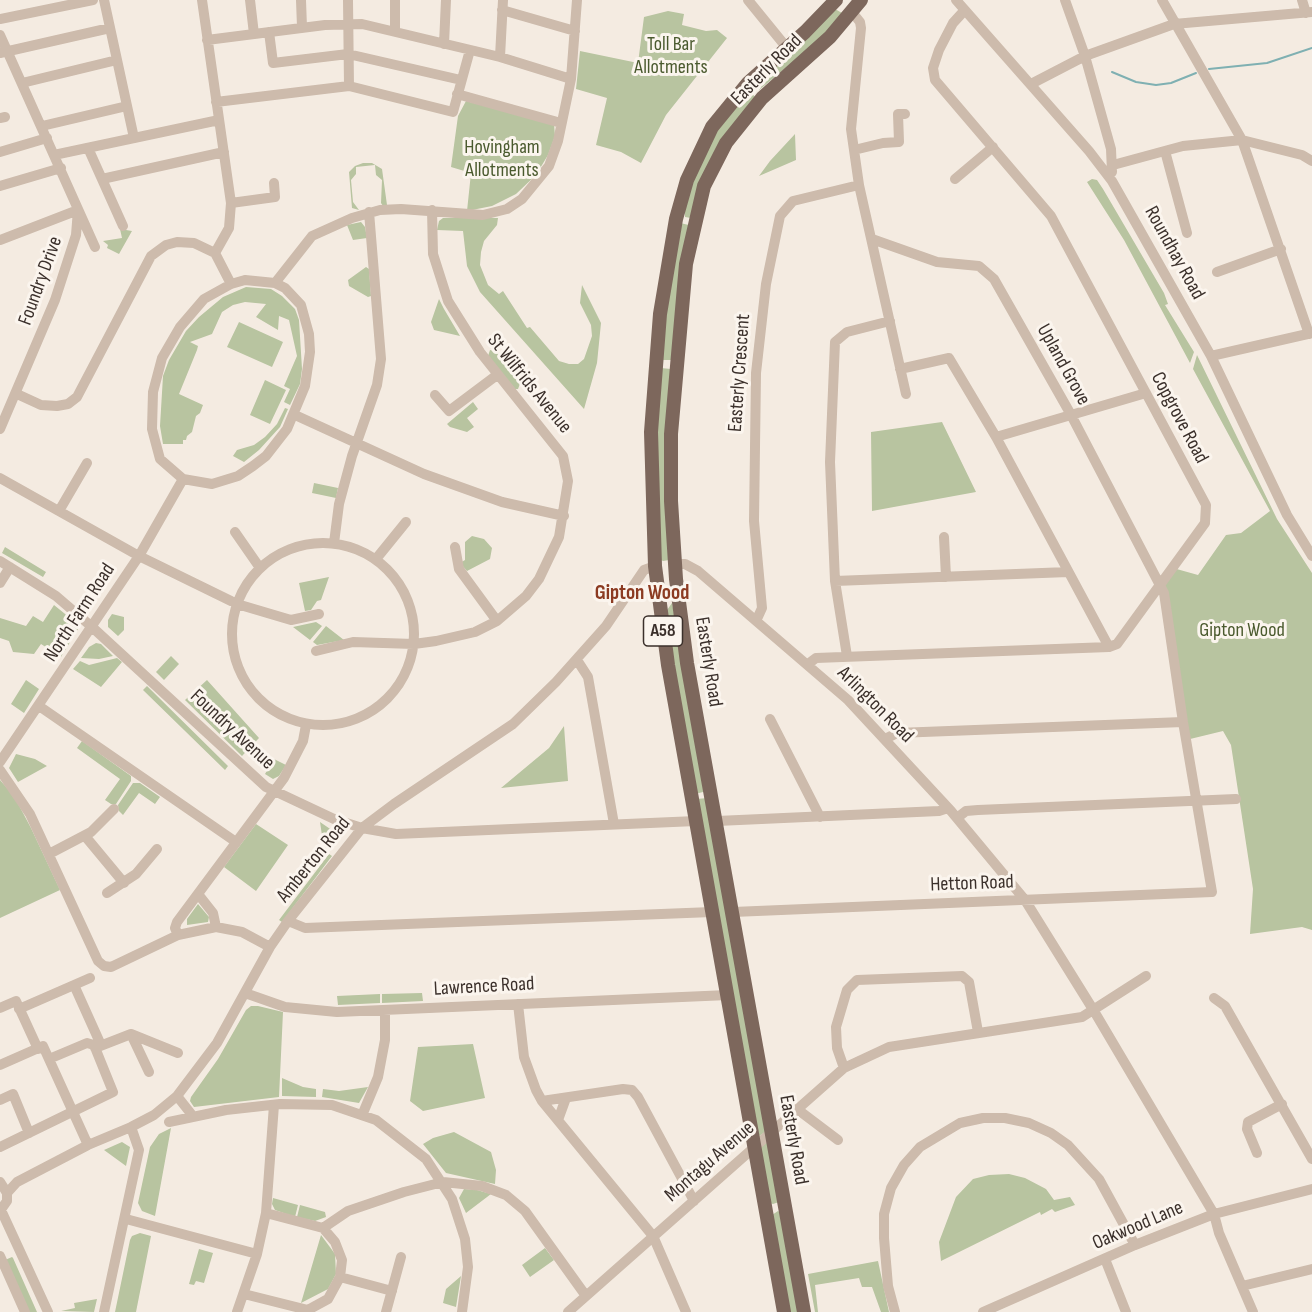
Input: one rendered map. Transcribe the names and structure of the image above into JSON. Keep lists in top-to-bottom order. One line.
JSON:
{"streets":{"main road":["Easterly Road","A58"],"street":["Roundhay Road","Foundry Drive","Upland Grove","Easterly Crescent","St Wilfrids Avenue","Copgrove Road","North Farm Road","Arlington Road","Foundry Avenue","Amberton Road","Hetton Road","Lawrence Road","Montagu Avenue","Oakwood Lane"]},"crossings":[["Easterly Road","Arlington Road"],["Easterly Road","Foundry Avenue"],["Easterly Road","Amberton Road"],["Easterly Road","Hetton Road"],["Easterly Road","Lawrence Road"],["Easterly Road","Montagu Avenue"],["Roundhay Road","Copgrove Road"],["Upland Grove","Copgrove Road"],["Easterly Crescent","Arlington Road"],["North Farm Road","Foundry Avenue"],["Arlington Road","Hetton Road"],["Arlington Road","Montagu Avenue"],["Arlington Road","Oakwood Lane"],["Foundry Avenue","Amberton Road"],["Amberton Road","Lawrence Road"]],"districts":["Gipton Wood"],"parks":["Toll Bar Allotments","Hovingham Allotments","Gipton Wood"]}
